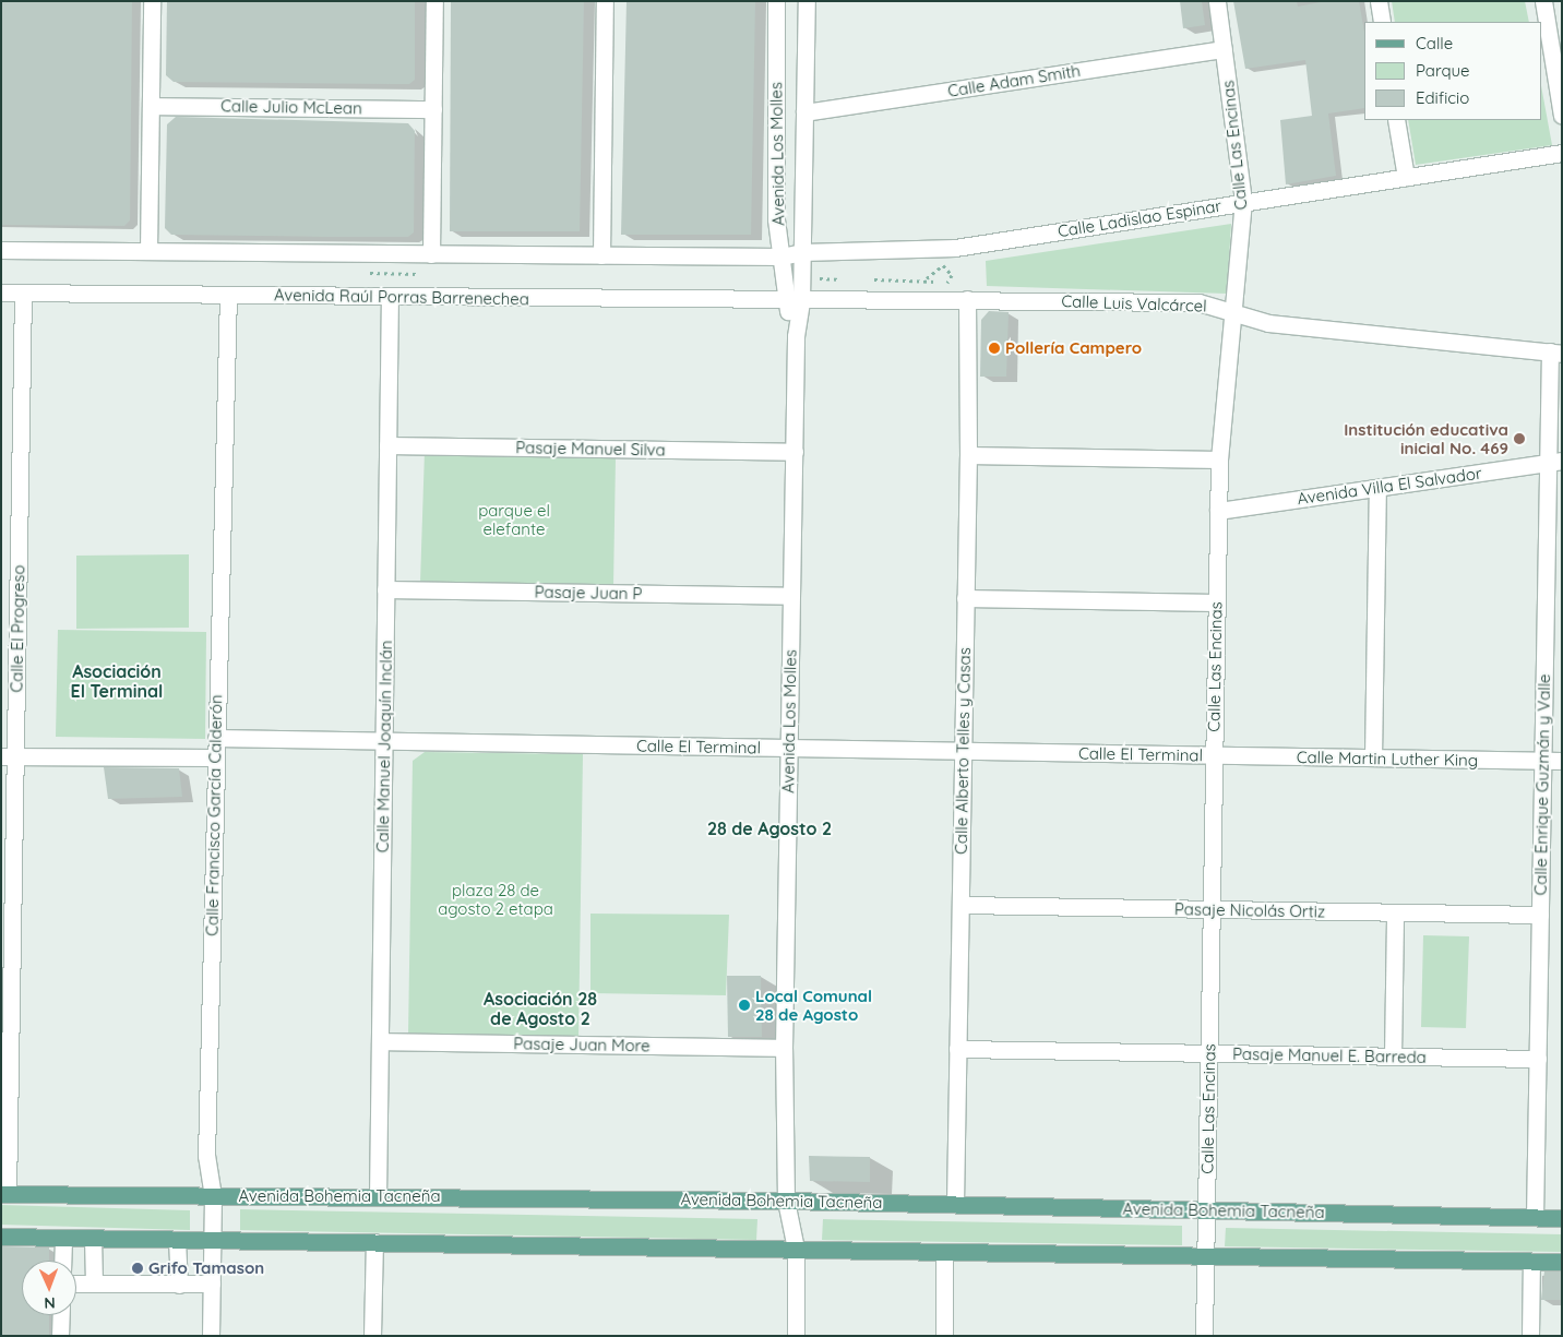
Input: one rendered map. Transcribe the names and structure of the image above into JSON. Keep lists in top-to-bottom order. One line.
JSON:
{"streets":{"main road":["Avenida Bohemia Tacneña"],"street":["Calle Adam Smith","Calle Julio McLean","Calle Las Encinas","Avenida Los Molles","Calle Ladislao Espinar","Avenida Raúl Porras Barrenechea","Calle Luis Valcárcel","Pasaje Manuel Silva","Avenida Villa El Salvador","Pasaje Juan P","Calle El Progreso","Calle Manuel Joaquín Inclán","Calle El Terminal","Calle Alberto Telles y Casas","Calle Martin Luther King","Calle Enrique Guzmán y Valle","Calle Francisco García Calderón","Pasaje Nicolás Ortiz","Pasaje Juan More","Pasaje Manuel E. Barreda"]},"crossings":[["Calle Adam Smith","Calle Las Encinas"],["Calle Adam Smith","Avenida Los Molles"],["Calle Las Encinas","Calle Ladislao Espinar"],["Calle Las Encinas","Calle Luis Valcárcel"],["Calle Las Encinas","Avenida Villa El Salvador"],["Calle Las Encinas","Calle El Terminal"],["Calle Las Encinas","Calle Martin Luther King"],["Calle Las Encinas","Pasaje Nicolás Ortiz"],["Calle Las Encinas","Pasaje Manuel E. Barreda"],["Calle Las Encinas","Avenida Bohemia Tacneña"],["Avenida Los Molles","Calle Ladislao Espinar"],["Avenida Los Molles","Avenida Raúl Porras Barrenechea"],["Avenida Los Molles","Calle Luis Valcárcel"],["Avenida Los Molles","Pasaje Manuel Silva"],["Avenida Los Molles","Pasaje Juan P"],["Avenida Los Molles","Calle El Terminal"],["Avenida Los Molles","Pasaje Juan More"],["Avenida Los Molles","Avenida Bohemia Tacneña"],["Avenida Raúl Porras Barrenechea","Calle Luis Valcárcel"],["Avenida Raúl Porras Barrenechea","Calle El Progreso"],["Avenida Raúl Porras Barrenechea","Calle Manuel Joaquín Inclán"],["Avenida Raúl Porras Barrenechea","Calle Francisco García Calderón"],["Calle Luis Valcárcel","Calle Alberto Telles y Casas"],["Calle Luis Valcárcel","Calle Enrique Guzmán y Valle"],["Pasaje Manuel Silva","Calle Manuel Joaquín Inclán"],["Avenida Villa El Salvador","Calle Enrique Guzmán y Valle"],["Pasaje Juan P","Calle Manuel Joaquín Inclán"],["Calle El Progreso","Avenida Bohemia Tacneña"],["Calle Manuel Joaquín Inclán","Calle El Terminal"],["Calle Manuel Joaquín Inclán","Pasaje Juan More"],["Calle Manuel Joaquín Inclán","Avenida Bohemia Tacneña"],["Calle El Terminal","Calle Alberto Telles y Casas"],["Calle El Terminal","Calle Martin Luther King"],["Calle El Terminal","Calle Francisco García Calderón"],["Calle Alberto Telles y Casas","Pasaje Nicolás Ortiz"],["Calle Alberto Telles y Casas","Pasaje Manuel E. Barreda"],["Calle Alberto Telles y Casas","Avenida Bohemia Tacneña"],["Calle Martin Luther King","Calle Enrique Guzmán y Valle"],["Calle Enrique Guzmán y Valle","Pasaje Nicolás Ortiz"],["Calle Enrique Guzmán y Valle","Pasaje Manuel E. Barreda"],["Calle Enrique Guzmán y Valle","Avenida Bohemia Tacneña"],["Calle Francisco García Calderón","Avenida Bohemia Tacneña"]],"districts":["Asociación El Terminal","28 de Agosto 2","Asociación 28 de Agosto 2"],"parks":["parque el elefante","plaza 28 de agosto 2 etapa"],"places":["Pollería Campero","Institución educativa inicial No. 469","Local Comunal 28 de Agosto","Grifo Tamason"],"legend":["Calle","Parque","Edificio"],"north":"bottom"}
